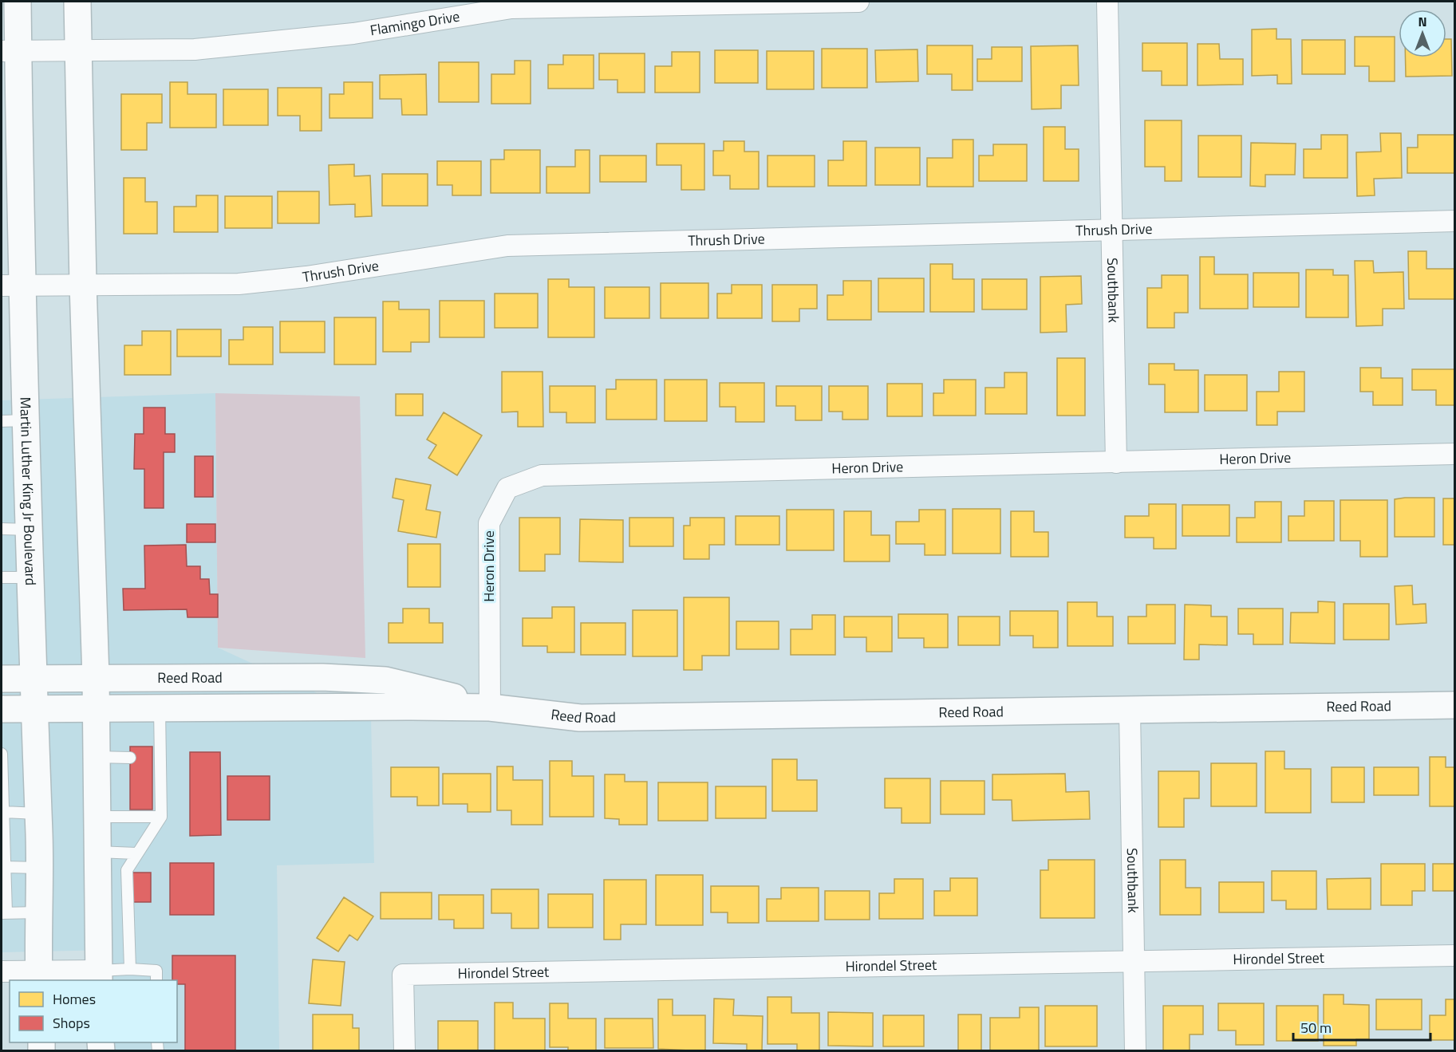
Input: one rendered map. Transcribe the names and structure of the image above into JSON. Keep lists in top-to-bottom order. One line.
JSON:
{"streets":{"main road":["Martin Luther King Jr Boulevard","Reed Road"],"street":["Flamingo Drive","Thrush Drive","Southbank","Heron Drive","Hirondel Street"]},"crossings":[["Flamingo Drive","Martin Luther King Jr Boulevard"],["Thrush Drive","Southbank"],["Thrush Drive","Martin Luther King Jr Boulevard"],["Southbank","Heron Drive"],["Southbank","Reed Road"],["Southbank","Hirondel Street"],["Heron Drive","Reed Road"],["Martin Luther King Jr Boulevard","Reed Road"]],"legend":["Homes","Shops"],"scale_bar":"50 m","north":"top"}
